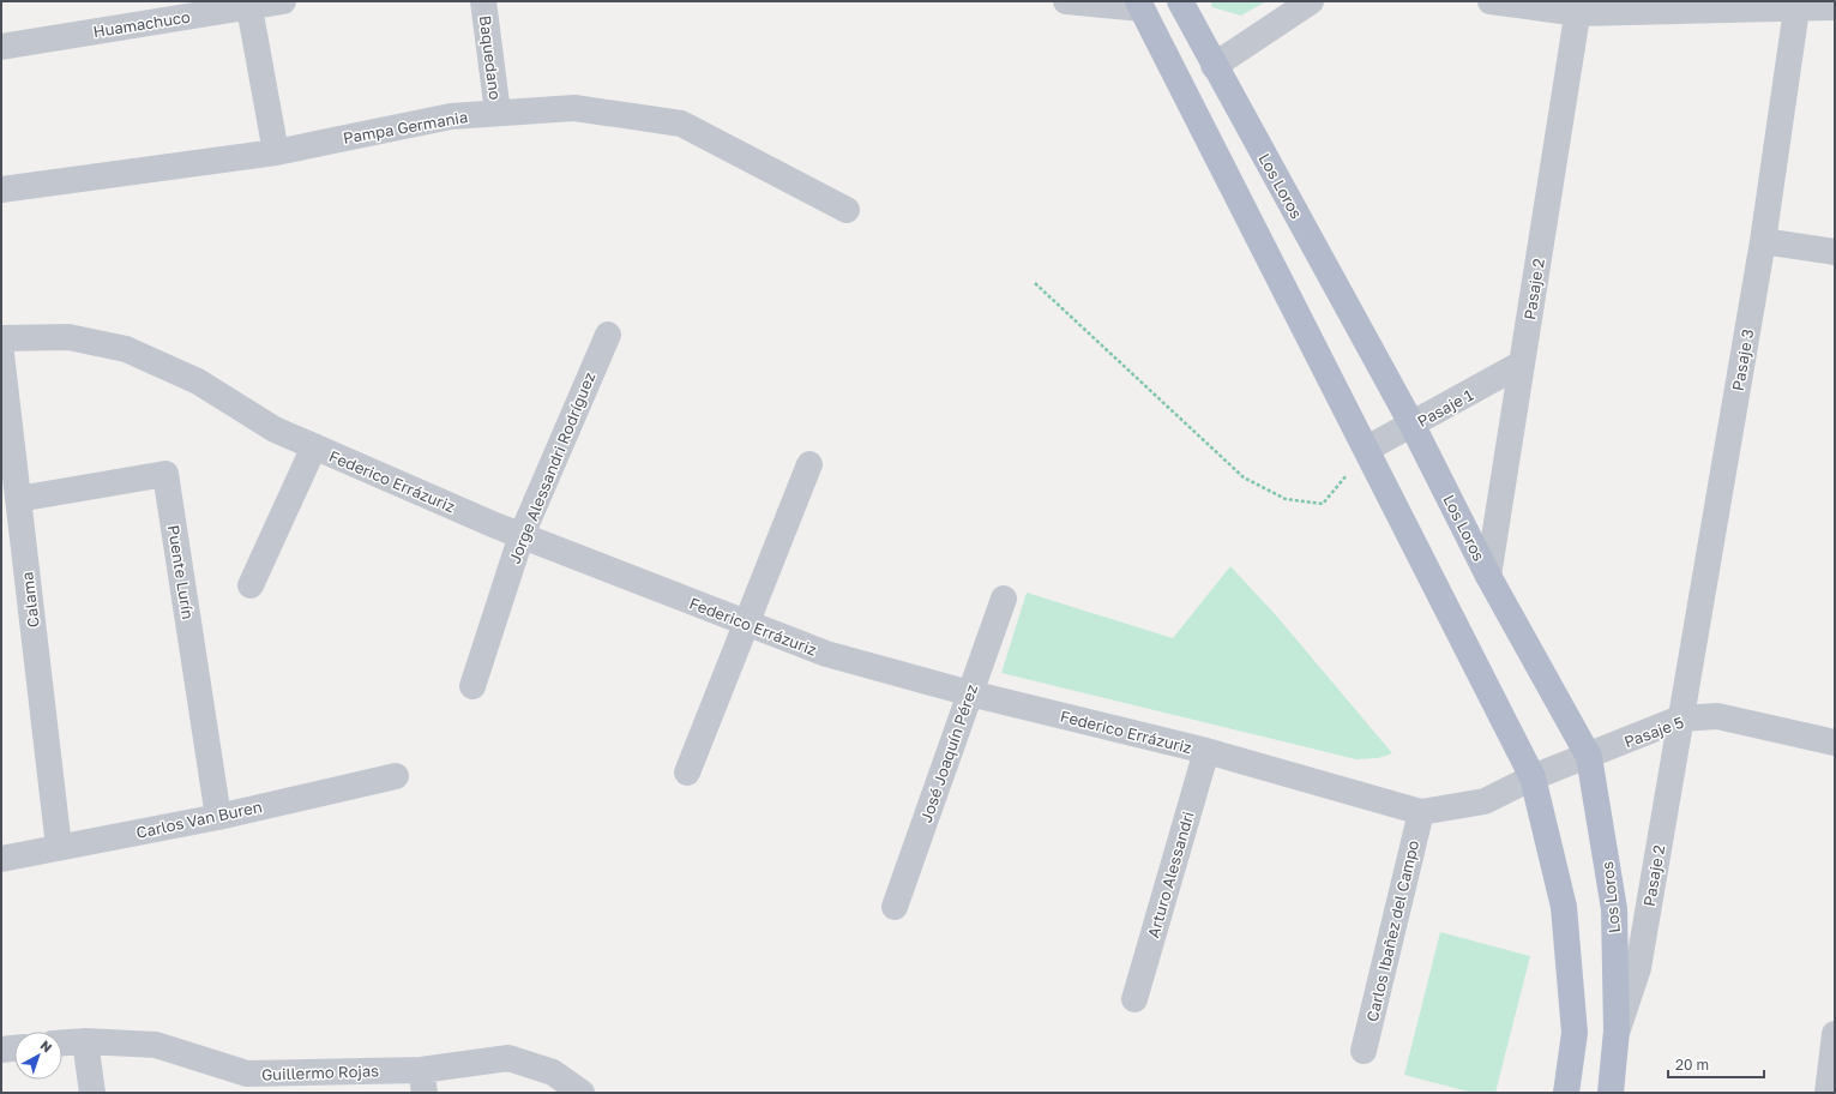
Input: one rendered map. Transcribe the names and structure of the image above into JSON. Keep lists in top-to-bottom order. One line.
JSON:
{"streets":{"main road":["Los Loros"],"street":["Huamachuco","Baquedano","Pampa Germania","Pasaje 2","Pasaje 3","Pasaje 1","Jorge Alessandri Rodríguez","Federico Errázuriz","Puente Lurín","Calama","Pasaje 5","José Joaquín Pérez","Carlos Van Buren","Arturo Alessandri","Carlos Ibañez del Campo","Guillermo Rojas"]},"crossings":[["Baquedano","Pampa Germania"],["Los Loros","Pasaje 2"],["Los Loros","Pasaje 1"],["Los Loros","Pasaje 5"],["Pasaje 2","Pasaje 3"],["Pasaje 2","Pasaje 1"],["Pasaje 2","Pasaje 5"],["Pasaje 3","Pasaje 5"],["Jorge Alessandri Rodríguez","Federico Errázuriz"],["Federico Errázuriz","Pasaje 5"],["Federico Errázuriz","José Joaquín Pérez"],["Federico Errázuriz","Arturo Alessandri"],["Federico Errázuriz","Carlos Ibañez del Campo"],["Puente Lurín","Calama"],["Puente Lurín","Carlos Van Buren"],["Calama","Carlos Van Buren"]],"scale_bar":"20 m","north":"top right"}
